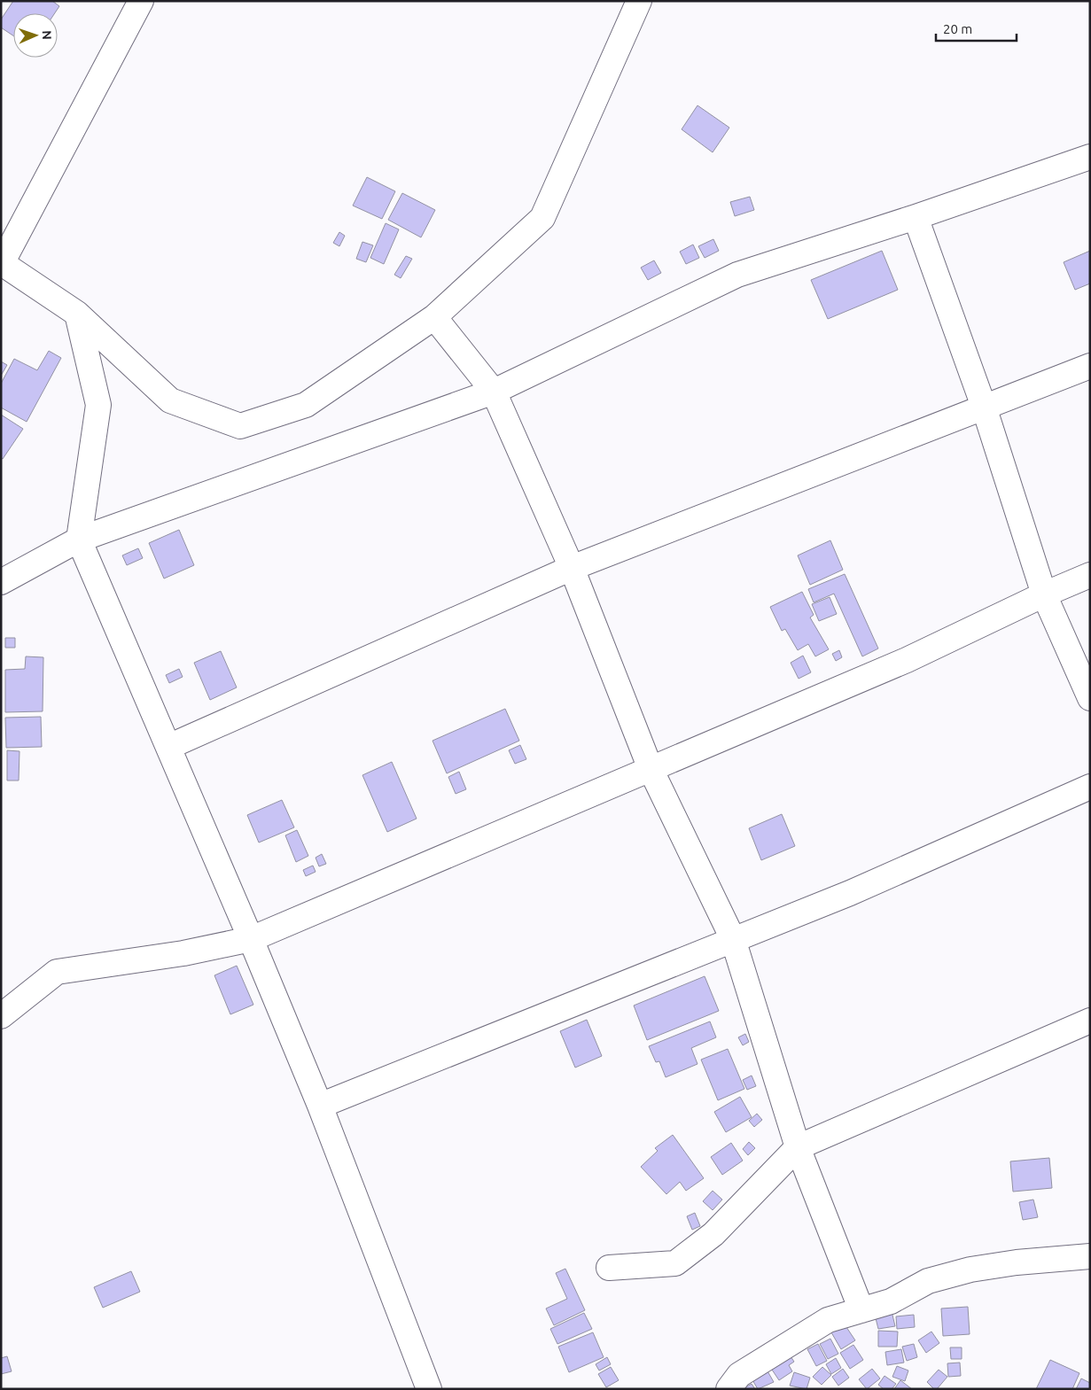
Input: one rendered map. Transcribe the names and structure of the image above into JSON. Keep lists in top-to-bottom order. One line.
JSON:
{"scale_bar":"20 m","north":"right"}
